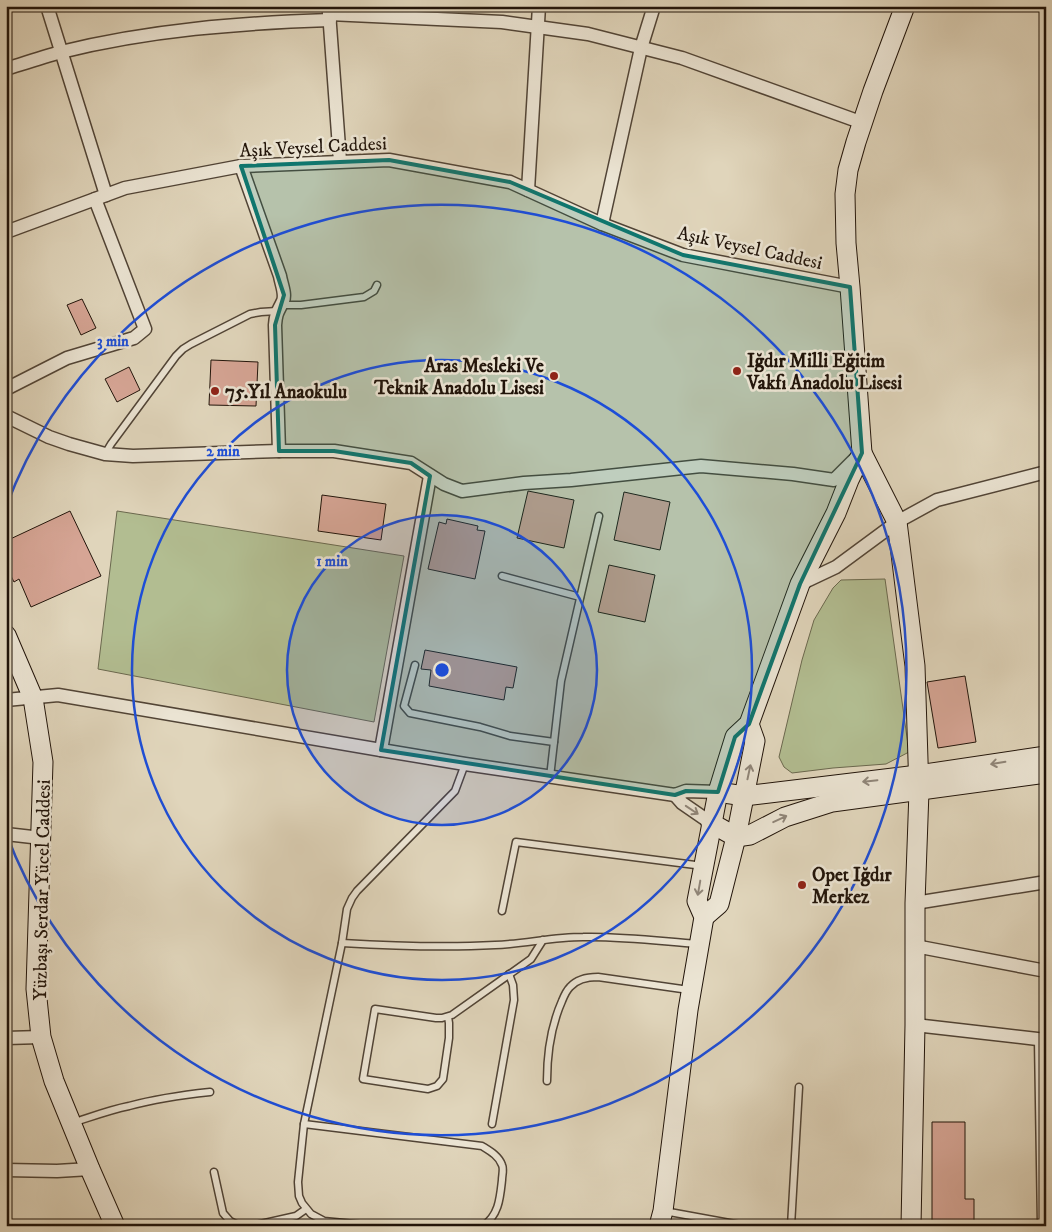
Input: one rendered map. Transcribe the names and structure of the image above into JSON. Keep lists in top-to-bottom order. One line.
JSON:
{"streets":{"street":["Aşık Veysel Caddesi","Yüzbaşı Serdar Yücel Caddesi"]},"places":["Iğdır Milli Eğitim Vakfı Anadolu Lisesi","Aras Mesleki Ve Teknik Anadolu Lisesi","75.Yıl Anaokulu","Opet Iğdır Merkez"],"rings":["3 min","2 min","1 min"]}
